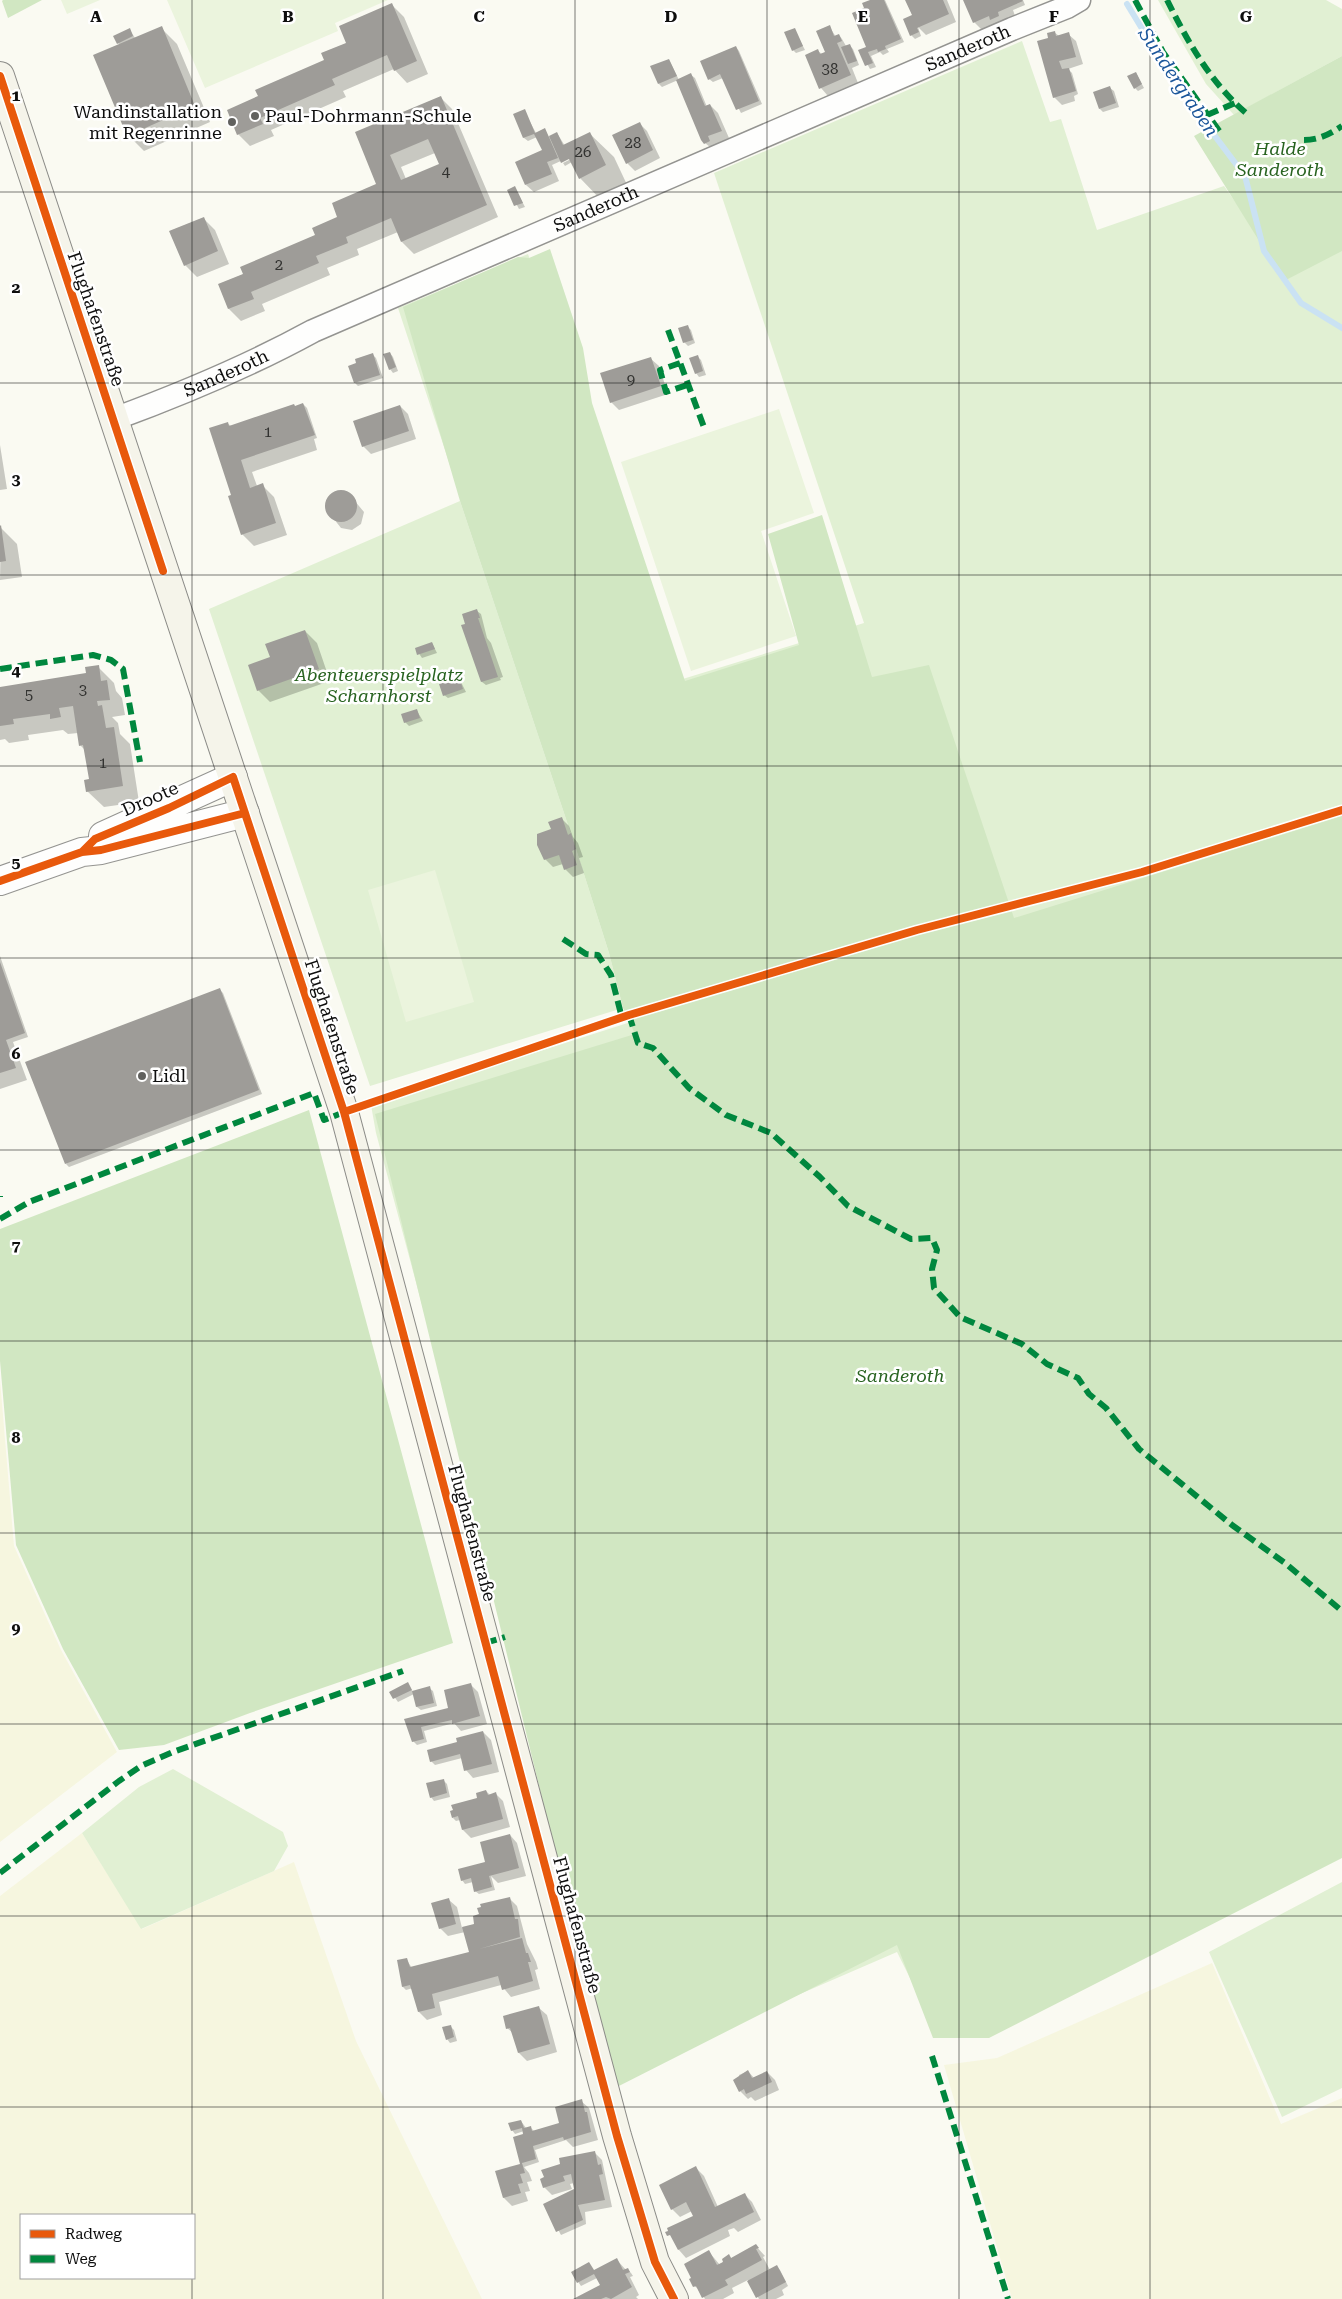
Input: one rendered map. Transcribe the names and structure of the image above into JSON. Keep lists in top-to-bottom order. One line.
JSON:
{"streets":{"main road":["Flughafenstraße"],"street":["Sanderoth","Droote"]},"crossings":[["Sanderoth","Flughafenstraße"],["Flughafenstraße","Droote"]],"water":["Sundergraben"],"parks":["Halde Sanderoth","Abenteuerspielplatz Scharnhorst","Sanderoth"],"places":["Paul-Dohrmann-Schule","Wandinstallation mit Regenrinne","Lidl"],"house_numbers":["38","28","26","4","2","9","1","3","5","1"],"legend":["Radweg","Weg"],"grid":{"columns":["A","B","C","D","E","F","G"],"rows":["1","2","3","4","5","6","7","8","9"]}}
